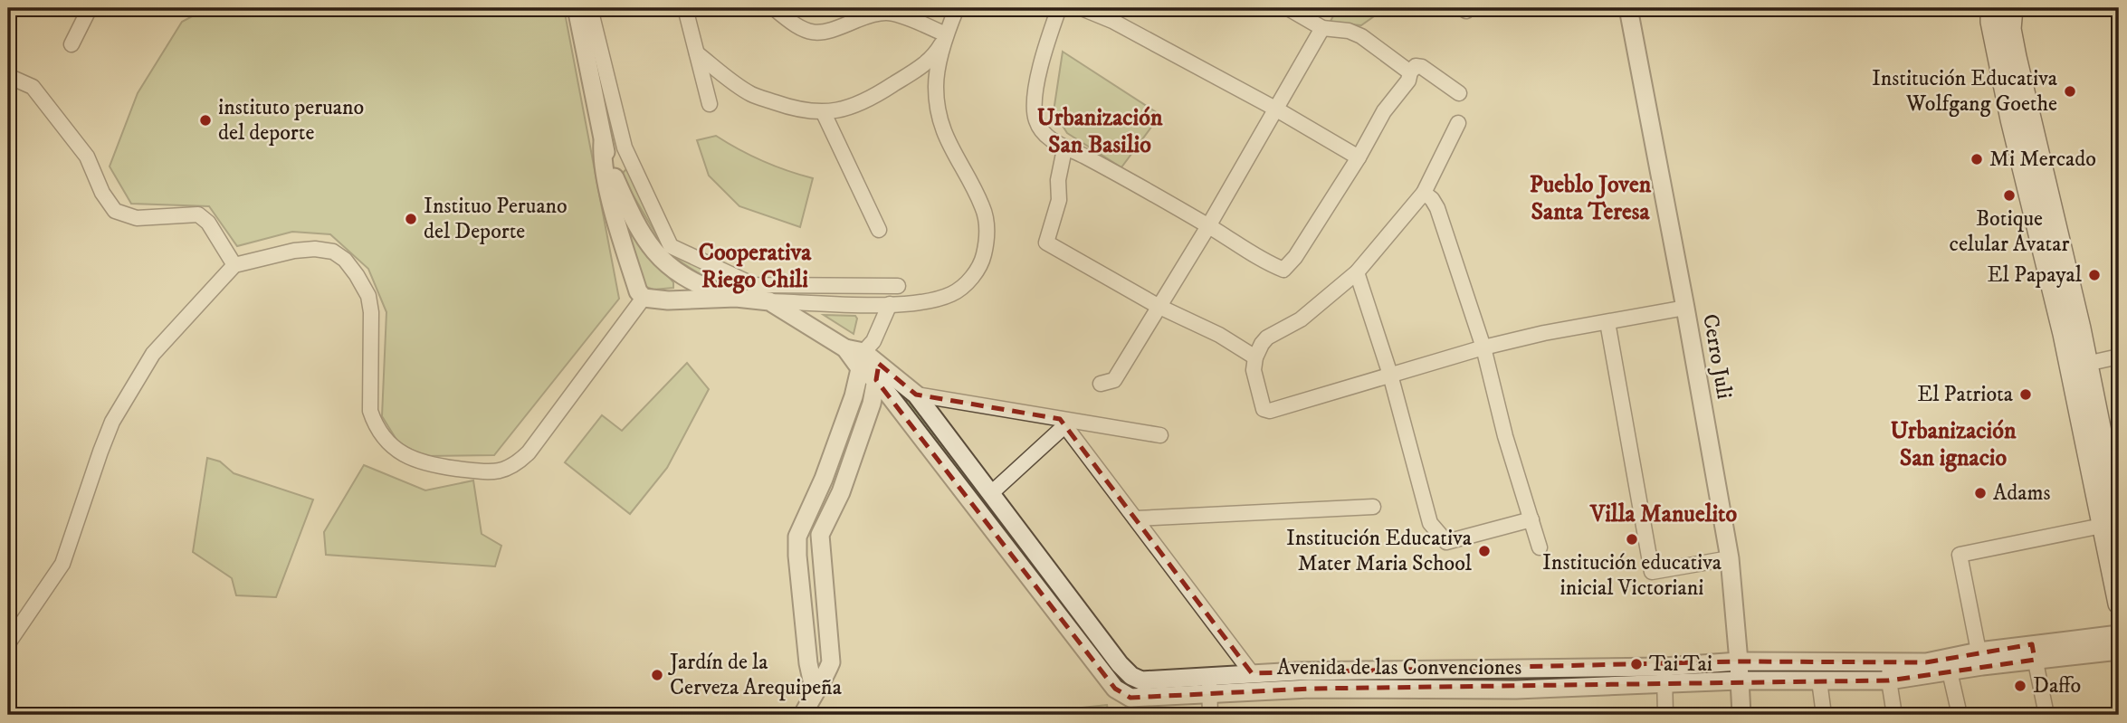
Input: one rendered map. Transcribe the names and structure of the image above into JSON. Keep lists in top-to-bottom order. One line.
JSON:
{"streets":{"street":["Cerro Juli","Avenida de las Convenciones"]},"crossings":[["Cerro Juli","Avenida de las Convenciones"]],"districts":["Urbanización San Basilio","Pueblo Joven Santa Teresa","Cooperativa Riego Chili","Urbanización San ignacio","Villa Manuelito"],"places":["Institución Educativa Wolfgang Goethe","instituto peruano del deporte","Mi Mercado","Botique celular Avatar","Instituo Peruano del Deporte","El Papayal","El Patriota","Adams","Institución educativa inicial Victoriani","Institución Educativa Mater Maria School","Tai Tai","Jardín de la Cerveza Arequipeña","Daffo"]}
